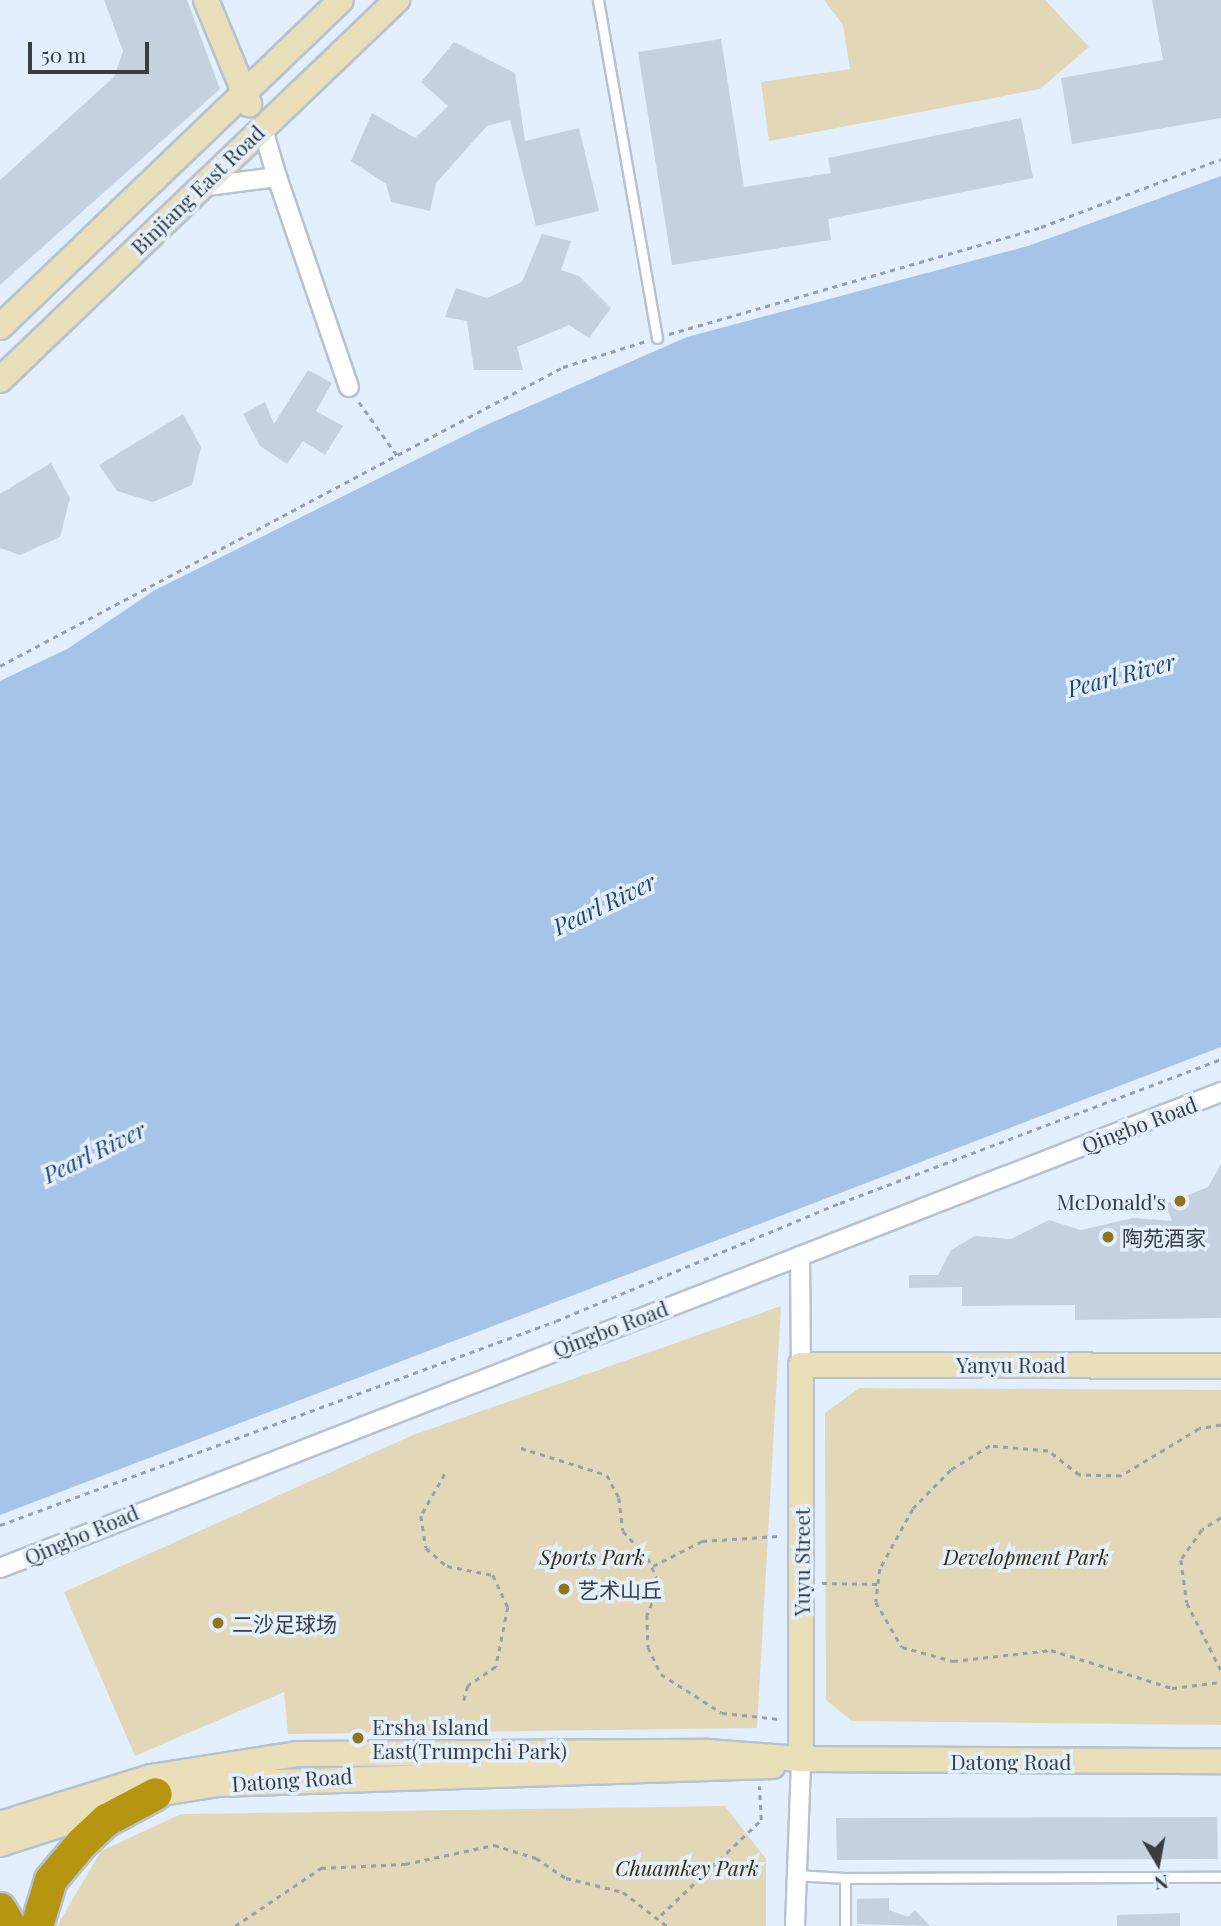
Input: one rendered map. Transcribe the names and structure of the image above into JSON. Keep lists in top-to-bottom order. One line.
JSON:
{"streets":{"main road":["Binjiang East Road","Yanyu Road","Yuyu Street","Datong Road"],"street":["Qingbo Road"]},"crossings":[["Yanyu Road","Yuyu Street"],["Yuyu Street","Datong Road"]],"water":["Pearl River"],"parks":["Sports Park","Development Park","Chuamkey Park"],"places":["McDonald's","陶苑酒家","艺术山丘","二沙足球场","Ersha Island East(Trumpchi Park)"],"scale_bar":"50 m","north":"bottom"}
